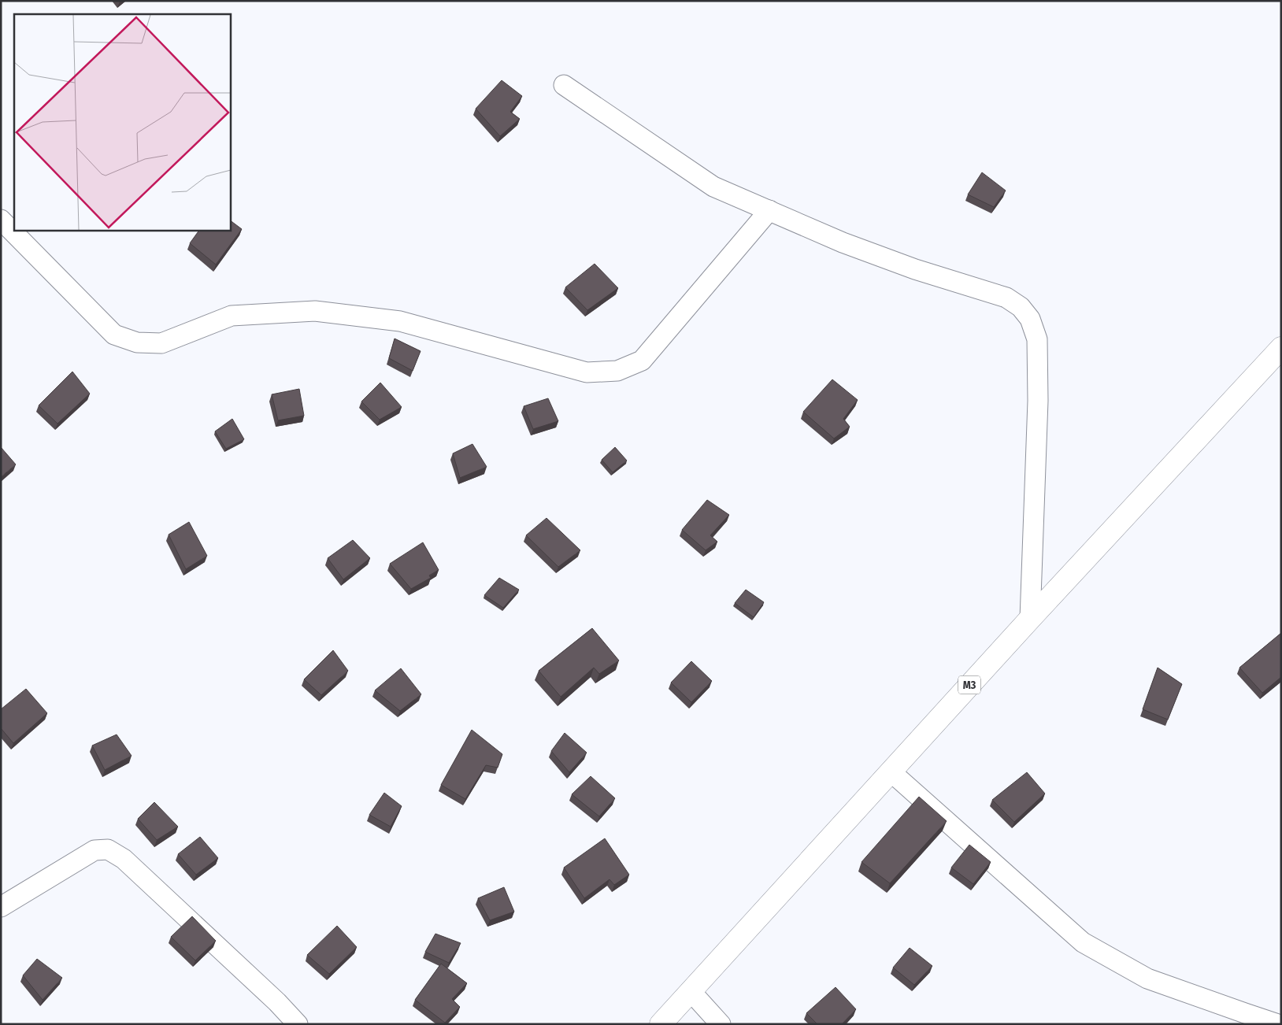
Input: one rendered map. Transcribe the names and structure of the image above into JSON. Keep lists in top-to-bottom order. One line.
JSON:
{"streets":{"main road":["M3"]}}
